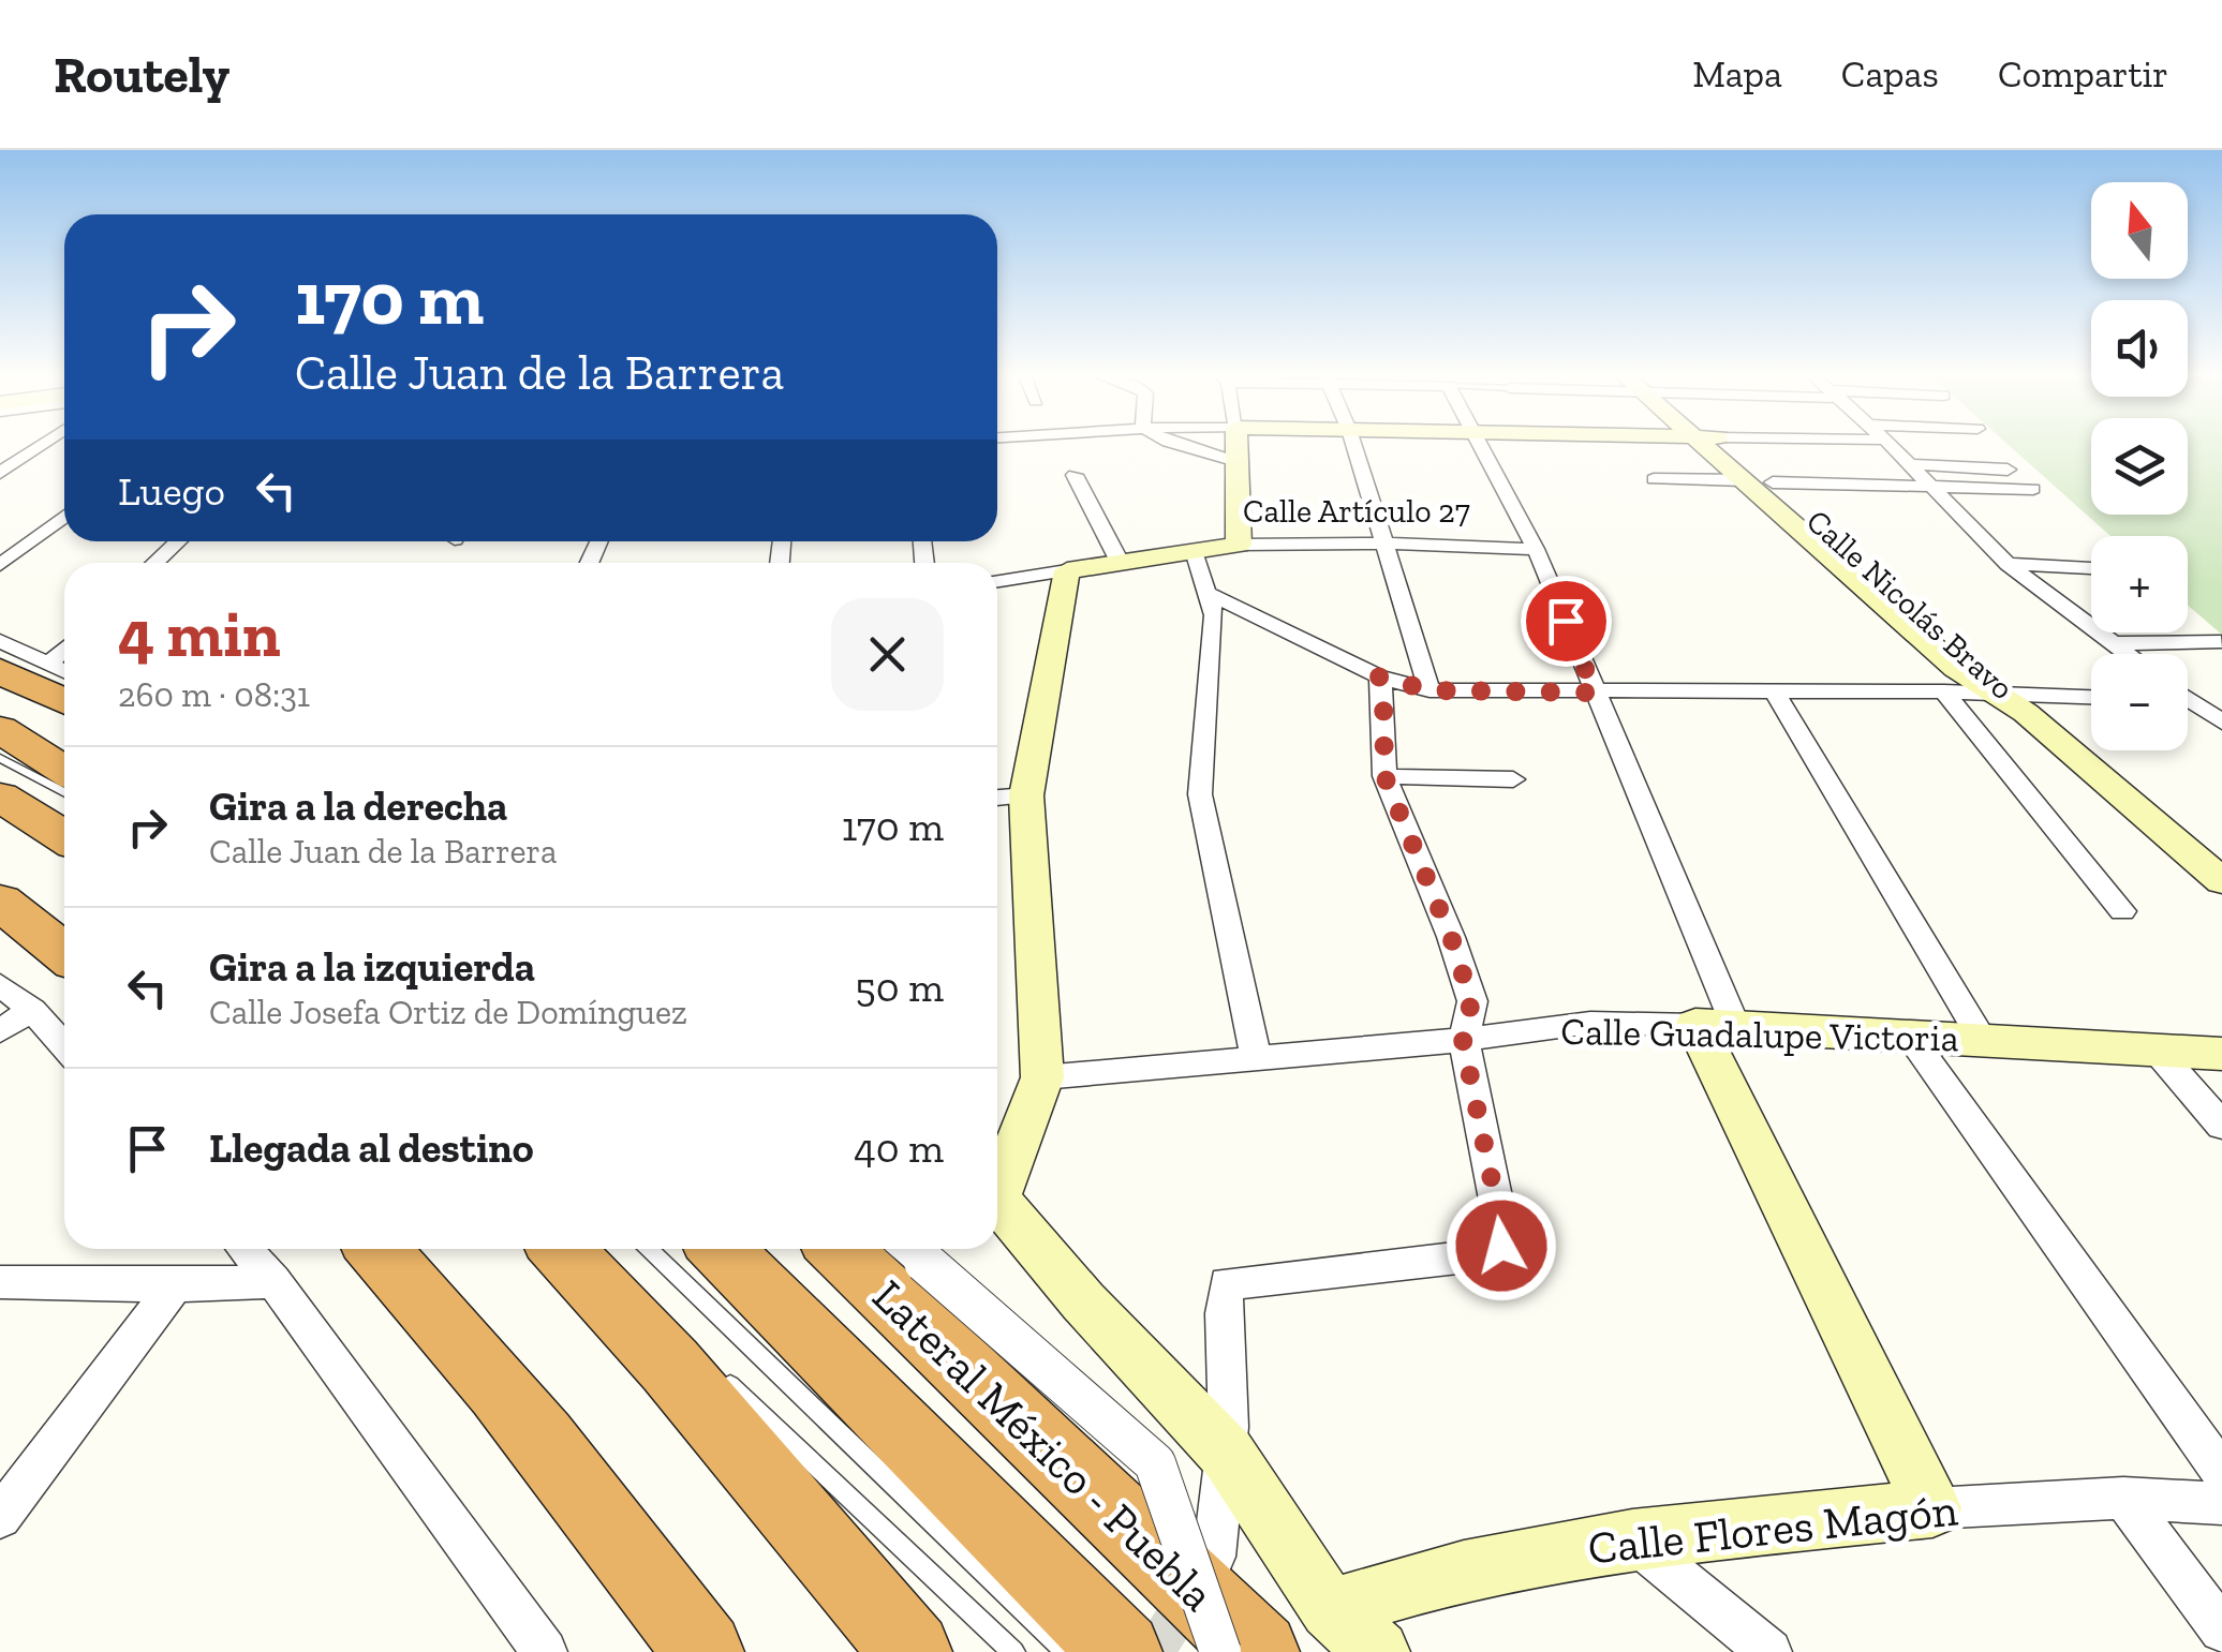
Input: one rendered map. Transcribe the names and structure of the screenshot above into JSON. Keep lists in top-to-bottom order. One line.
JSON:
{"streets":{"highway":["Lateral México - Puebla"],"main road":["Calle Artículo 27","Calle Nicolás Bravo","Calle Guadalupe Victoria","Calle Flores Magón"]},"north":"top","page":{"header":"Routely","nav":["Mapa","Capas","Compartir"],"map_buttons":["+","−"],"turn":["170 m","Calle Juan de la Barrera"],"then":"Luego","heading":["4 min","260 m · 08:31"],"list":[{"name":"Gira a la derecha","note":"Calle Juan de la Barrera","value":"170 m"},{"name":"Gira a la izquierda","note":"Calle Josefa Ortiz de Domínguez","value":"50 m"},{"name":"Llegada al destino","value":"40 m"}]}}
